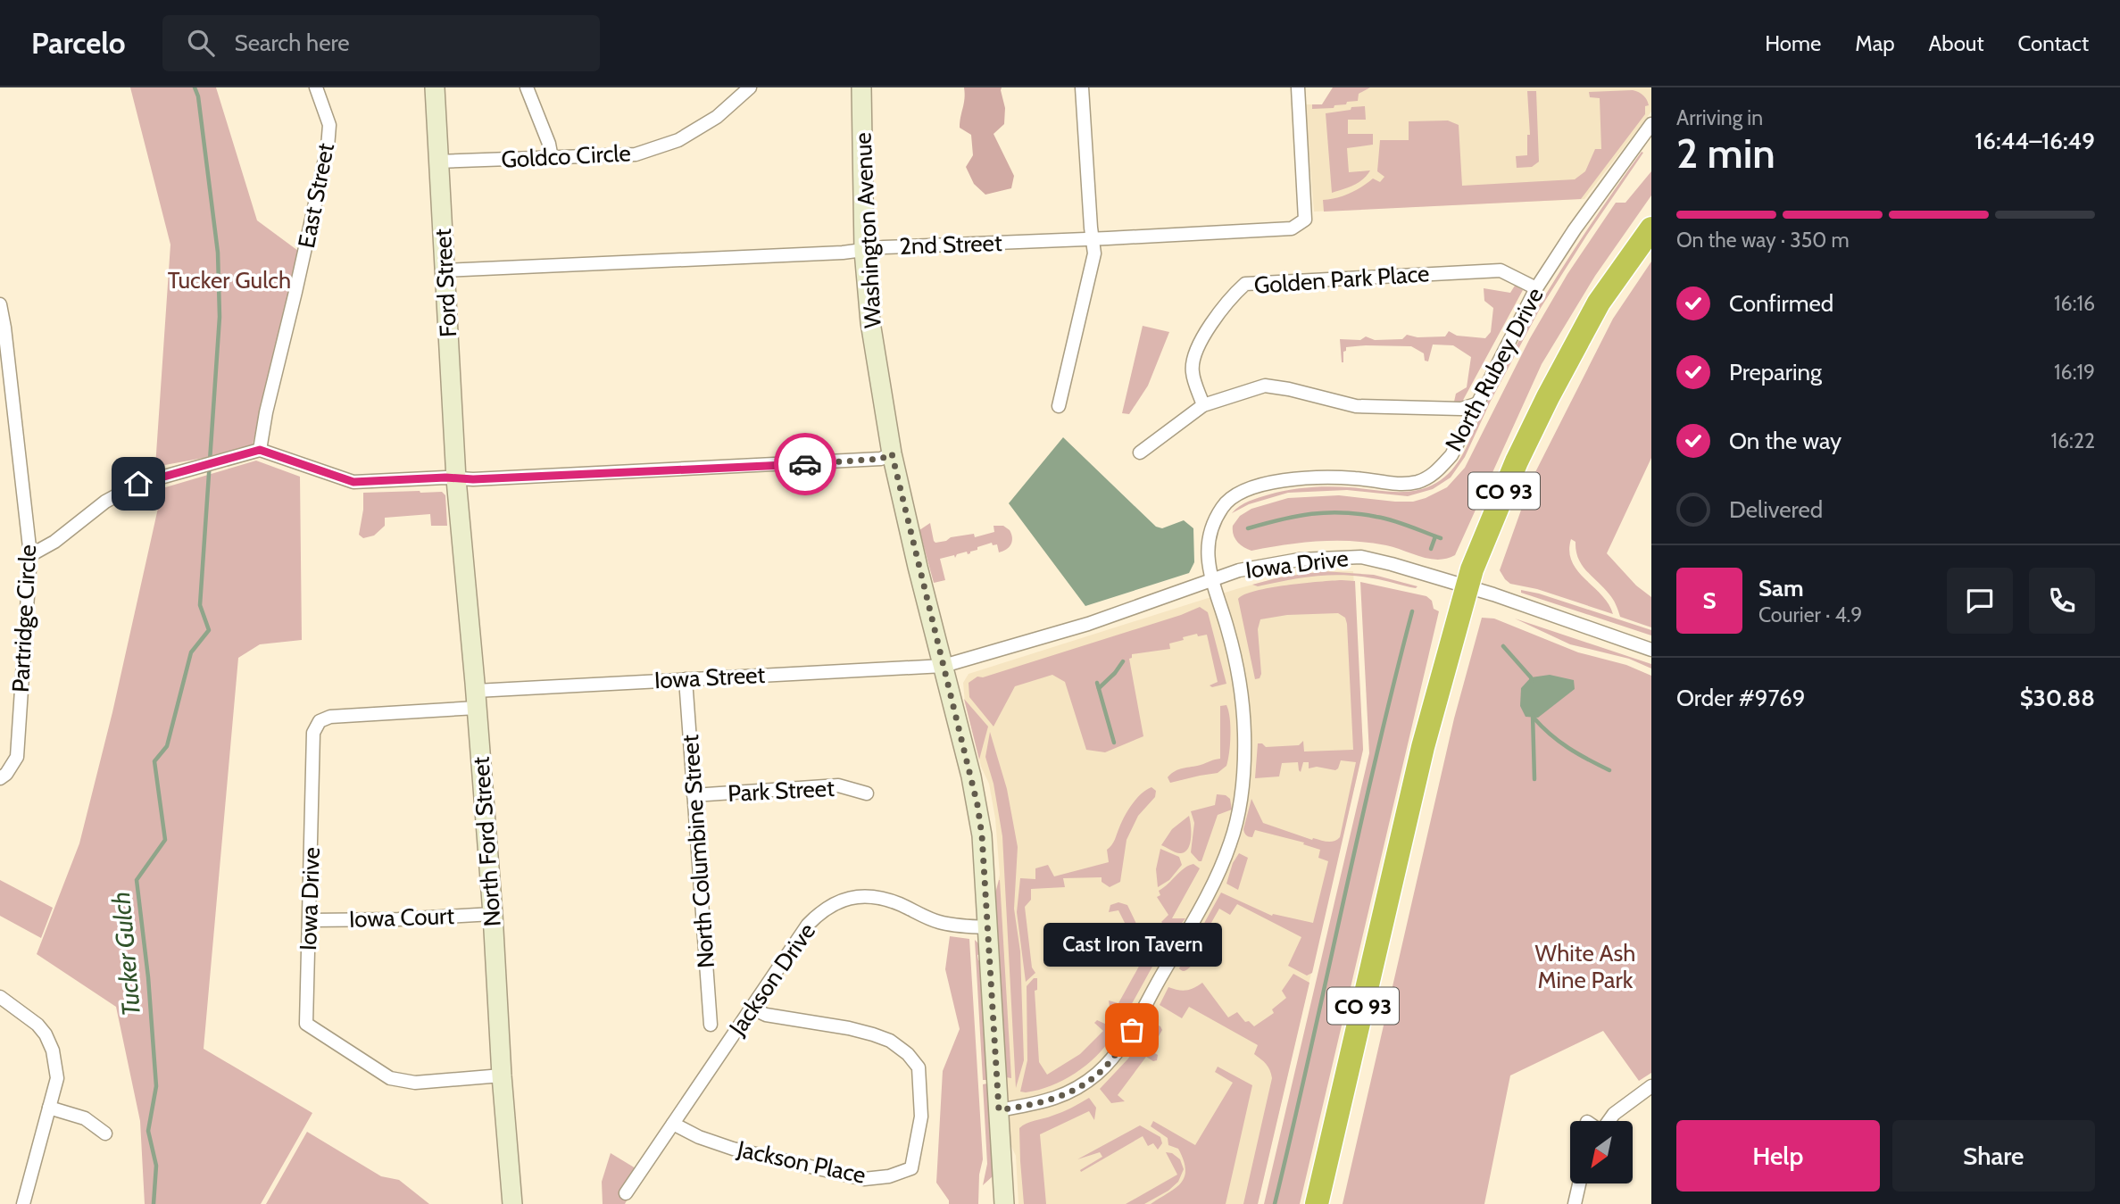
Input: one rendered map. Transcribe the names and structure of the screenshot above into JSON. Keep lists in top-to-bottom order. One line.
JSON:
{"streets":{"highway":["CO 93"],"street":["Goldco Circle","East Street","Washington Avenue","2nd Street","Golden Park Place","Ford Street","North Rubey Drive","Iowa Drive","Partridge Circle","Iowa Street","Park Street","North Ford Street","North Columbine Street","Iowa Court","Jackson Drive","Jackson Place"]},"crossings":[["Goldco Circle","Ford Street"],["Washington Avenue","2nd Street"],["Washington Avenue","North Rubey Drive"],["Washington Avenue","Iowa Drive"],["Washington Avenue","Iowa Street"],["Washington Avenue","Jackson Drive"],["2nd Street","Ford Street"],["Golden Park Place","North Rubey Drive"],["Ford Street","North Ford Street"],["North Rubey Drive","Iowa Drive"],["CO 93","Iowa Drive"],["Iowa Drive","Iowa Street"],["Iowa Drive","North Ford Street"],["Iowa Drive","Iowa Court"],["Iowa Street","North Ford Street"],["Iowa Street","North Columbine Street"],["Park Street","North Columbine Street"],["North Ford Street","Iowa Court"],["Jackson Drive","Jackson Place"]],"water":["Tucker Gulch"],"parks":["Tucker Gulch","White Ash Mine Park"],"places":["Cast Iron Tavern"],"north":"bottom left","page":{"header":"Parcelo","search":"Search here","nav":["Home","Map","About","Contact"],"heading":["2 min","Arriving in","16:44–16:49"],"panel":["Sam","Courier · 4.9","Order #9769","$30.88"],"bar":"On the way · 350 m","list":[["Confirmed","16:16"],["Preparing","16:19"],["On the way","16:22"],"Delivered"],"round":"S","bubble":"Cast Iron Tavern","buttons":["Help","Share"]}}
